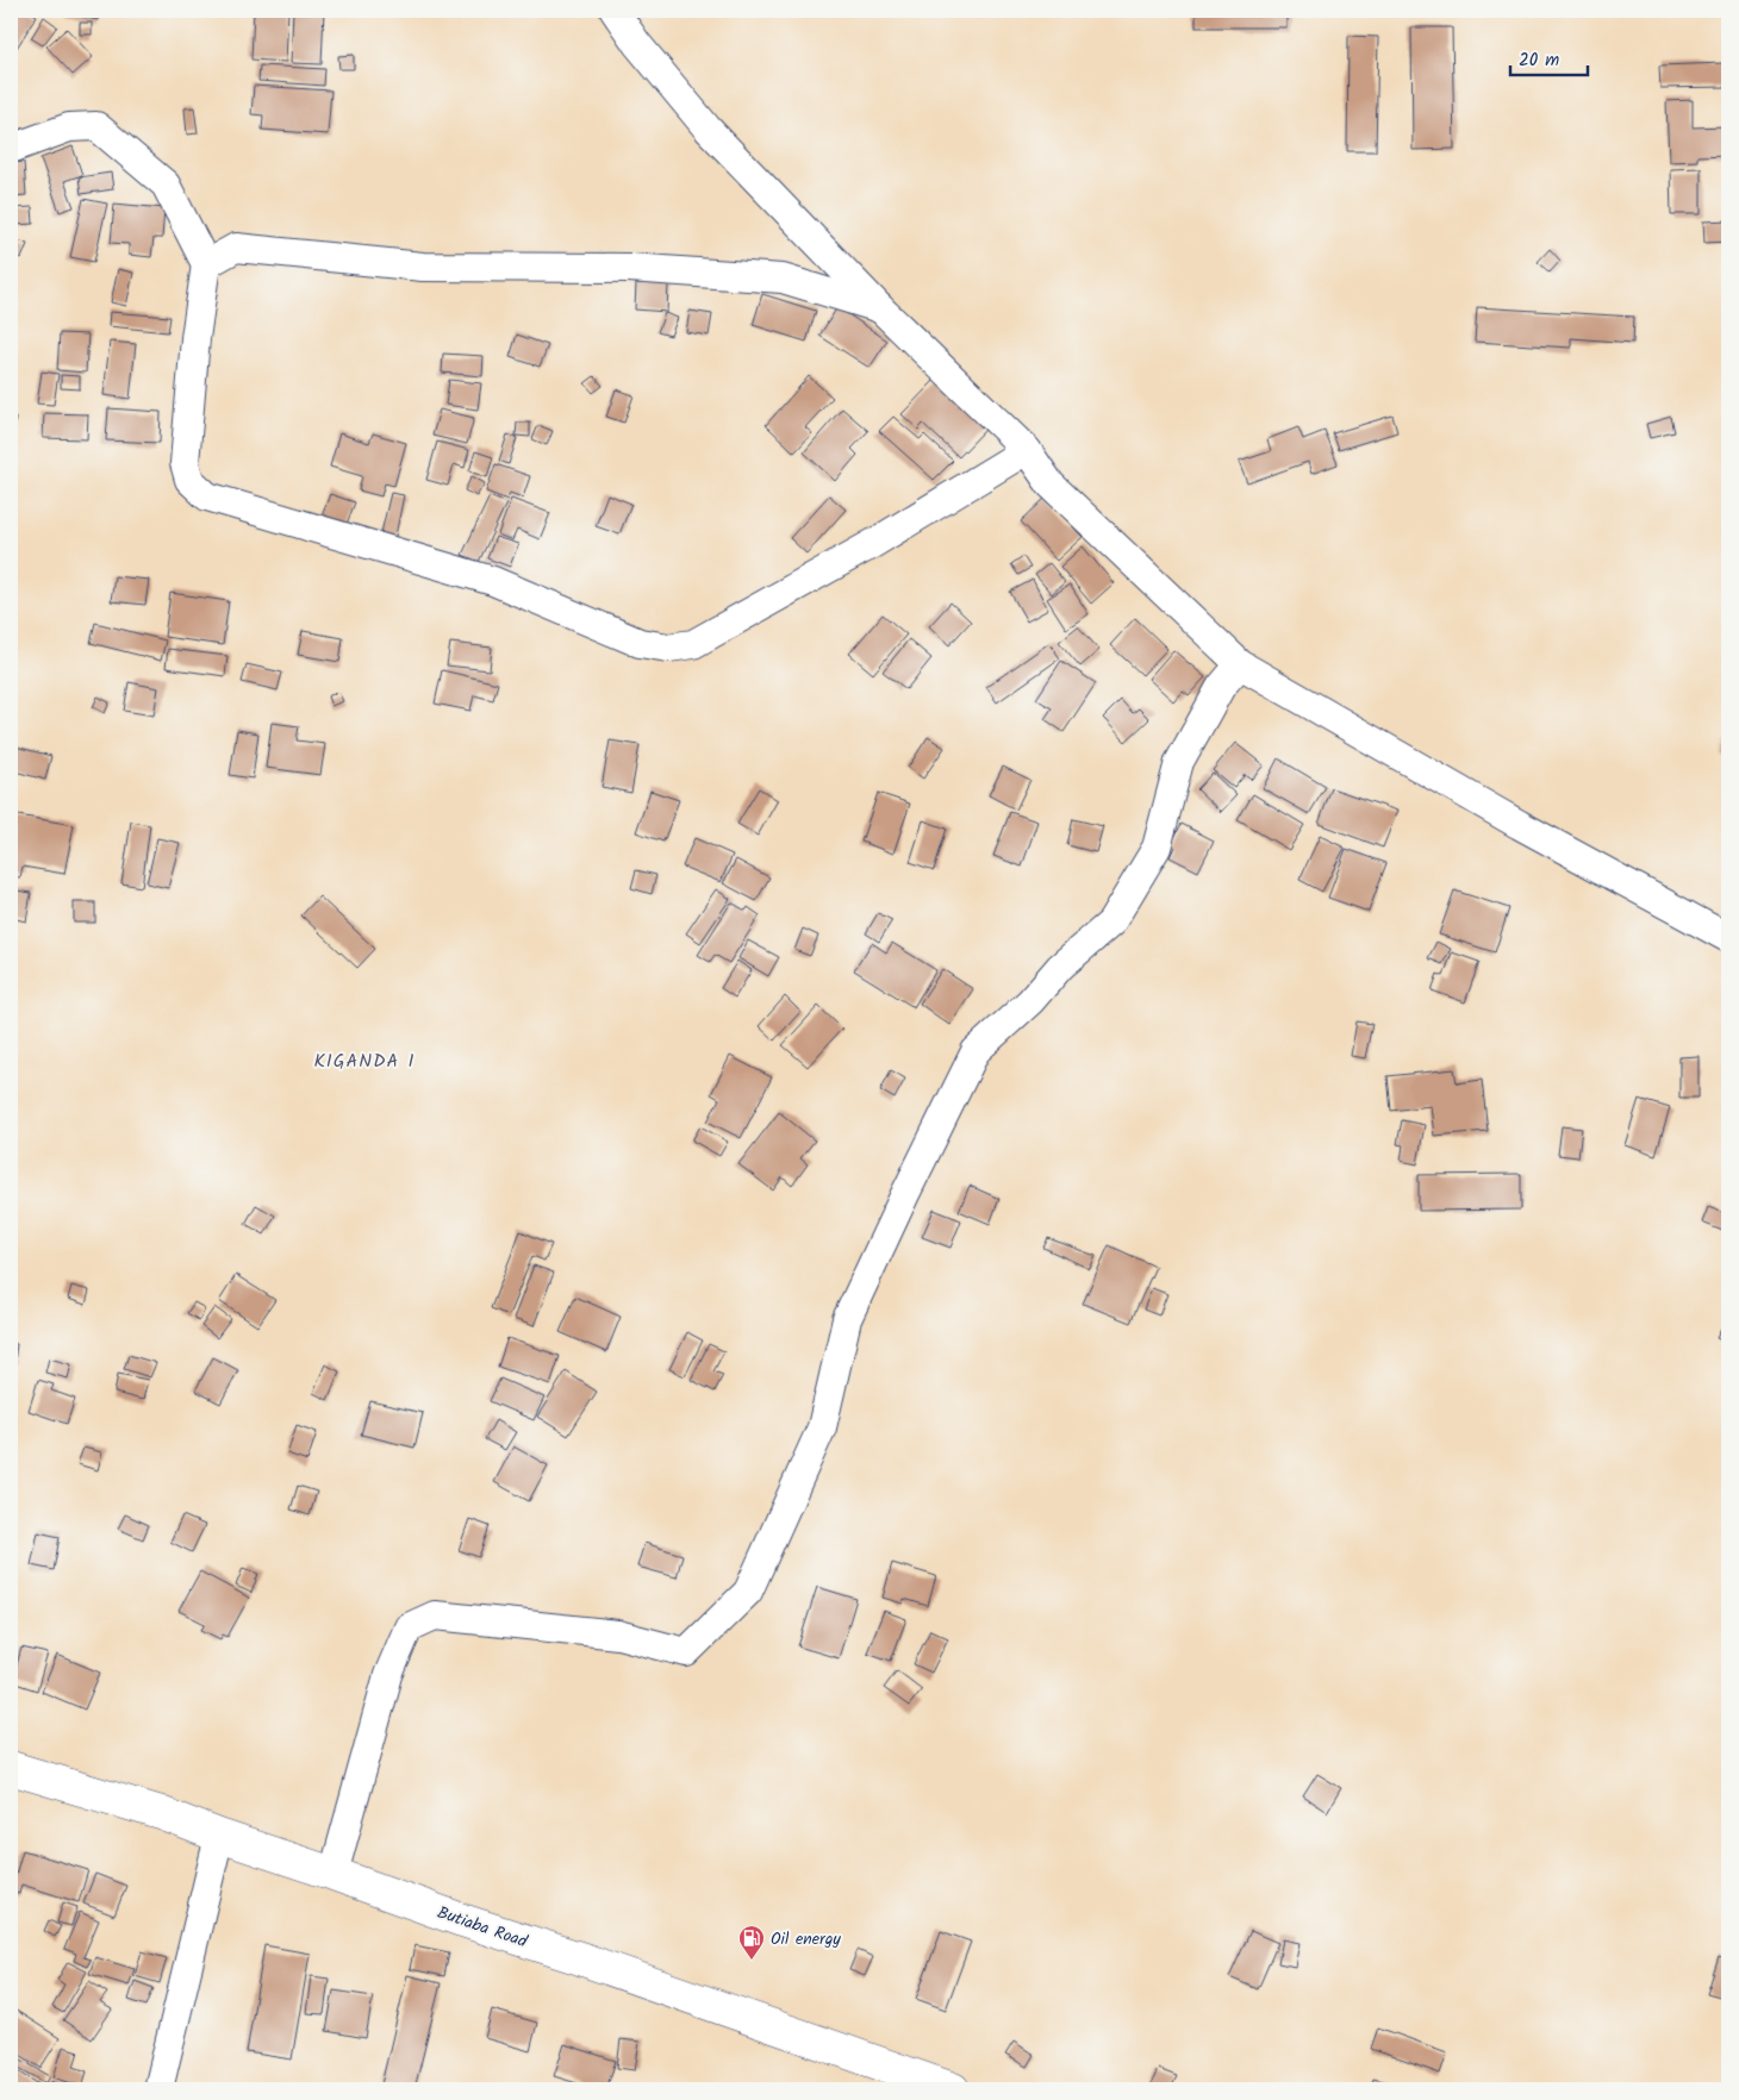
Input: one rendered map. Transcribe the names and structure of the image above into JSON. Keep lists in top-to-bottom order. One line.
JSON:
{"streets":{"main road":["Butiaba Road"]},"districts":["KIGANDA I"],"places":{"fuel station":["Oil energy"]},"scale_bar":"20 m"}
